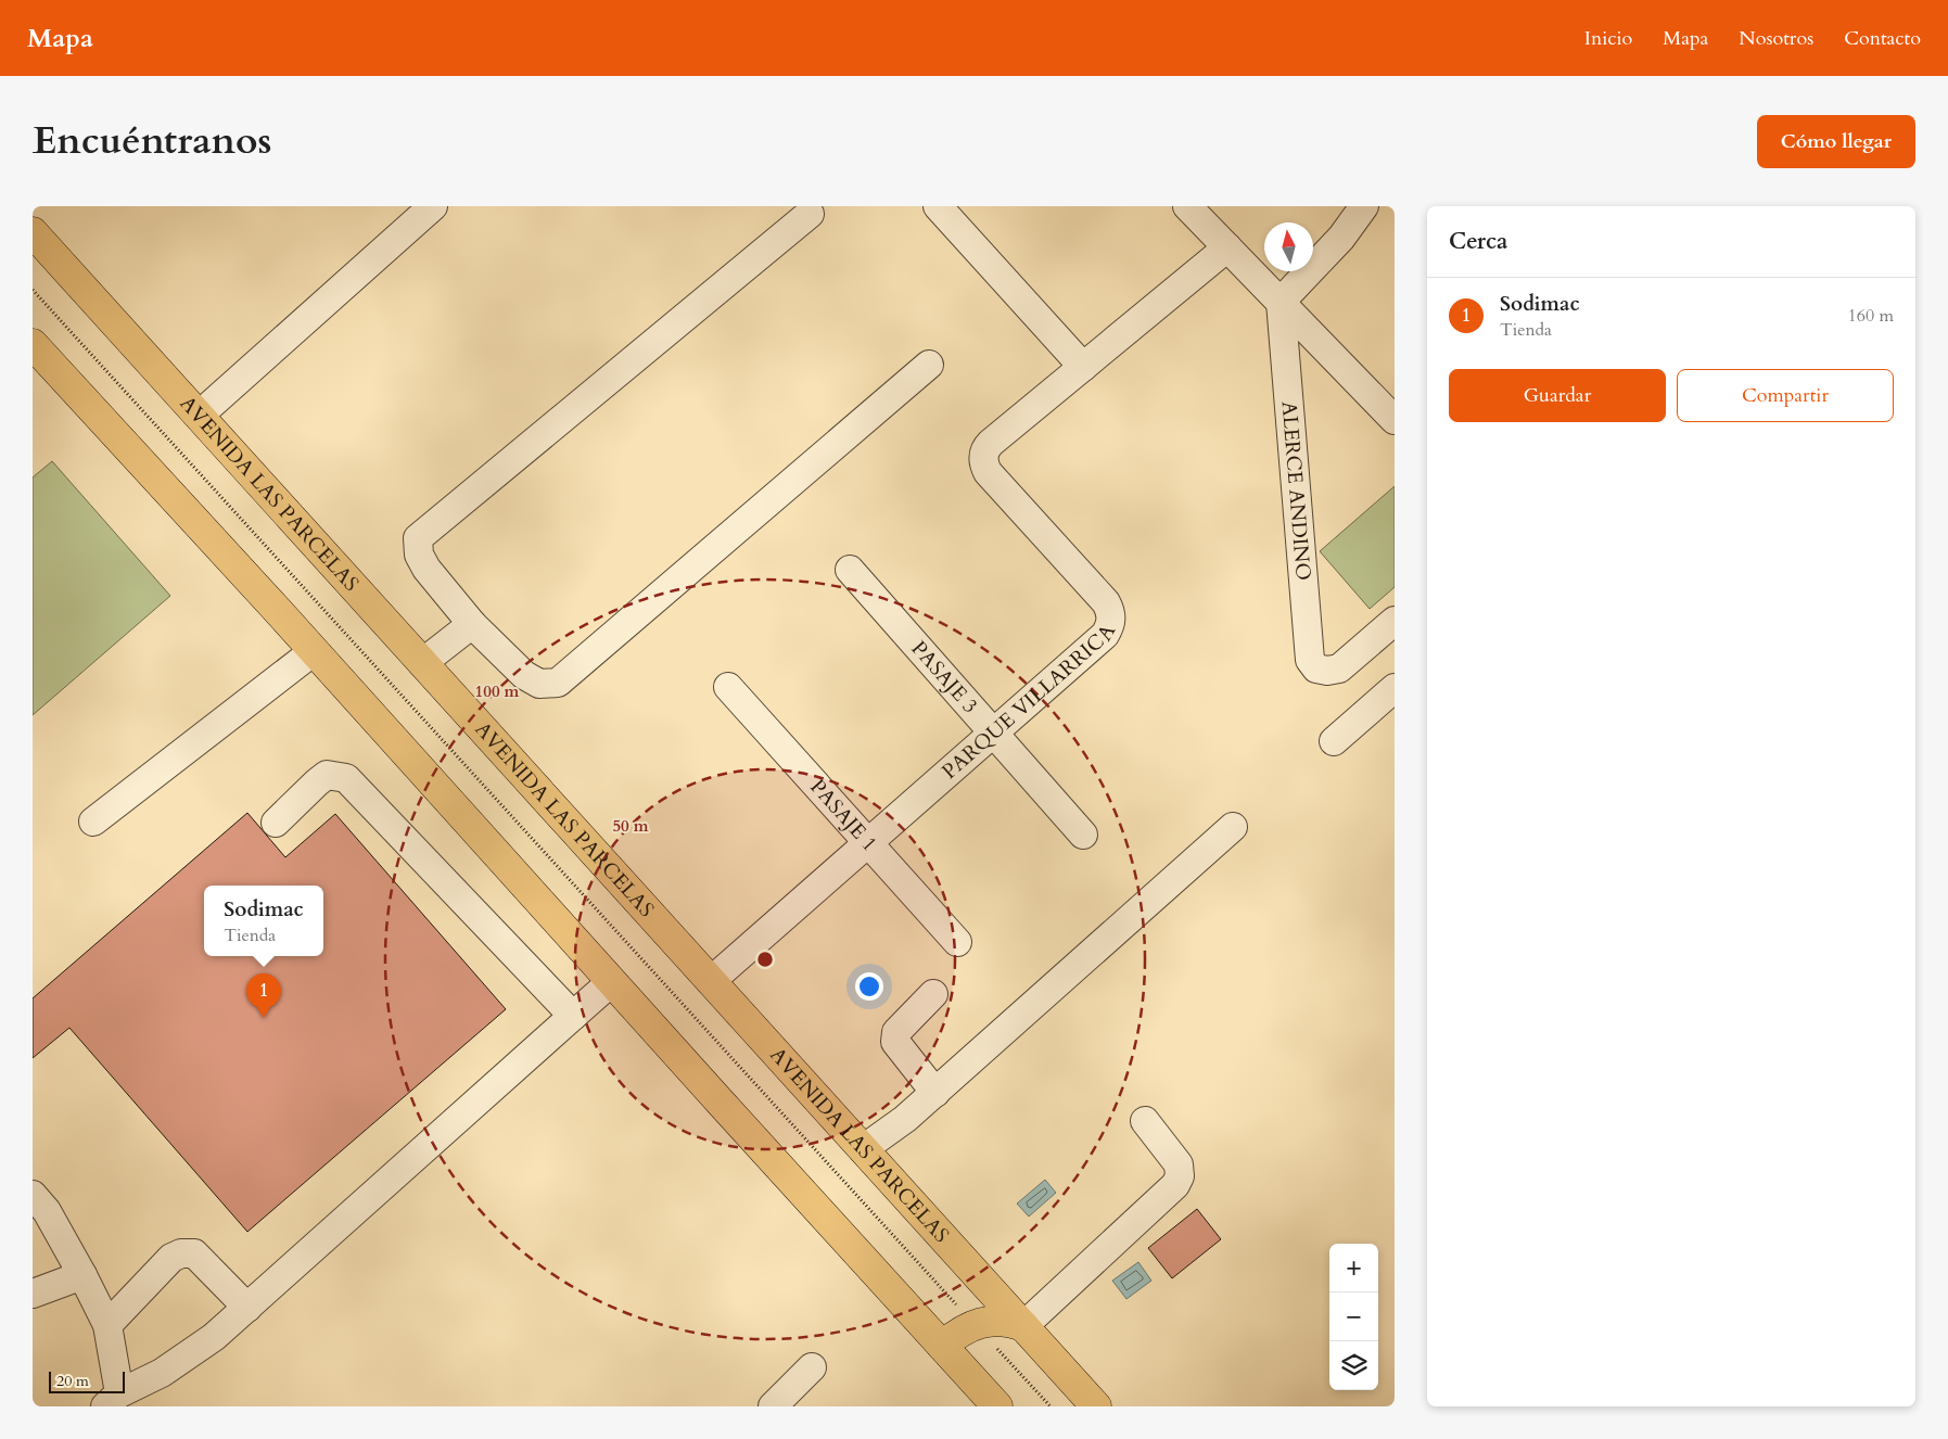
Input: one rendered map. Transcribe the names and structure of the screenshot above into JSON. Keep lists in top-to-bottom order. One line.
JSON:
{"streets":{"main road":["AVENIDA LAS PARCELAS"],"street":["ALERCE ANDINO","PASAJE 3","PARQUE VILLARRICA","PASAJE 1"]},"crossings":[["AVENIDA LAS PARCELAS","PARQUE VILLARRICA"],["PASAJE 3","PARQUE VILLARRICA"],["PARQUE VILLARRICA","PASAJE 1"]],"scale_bar":"20 m","north":"top","page":{"header":"Mapa","nav":["Inicio","Mapa","Nosotros","Contacto"],"title":"Encuéntranos","buttons":["Cómo llegar",["Guardar","Compartir"]],"heading":"Cerca","list":[{"mark":"1","name":"Sodimac","note":"Tienda","value":"160 m"}],"popup":["Sodimac","Tienda"],"pins":"1","map_buttons":["+","−"],"scale":"20 m"},"rings":["100 m","50 m"]}
